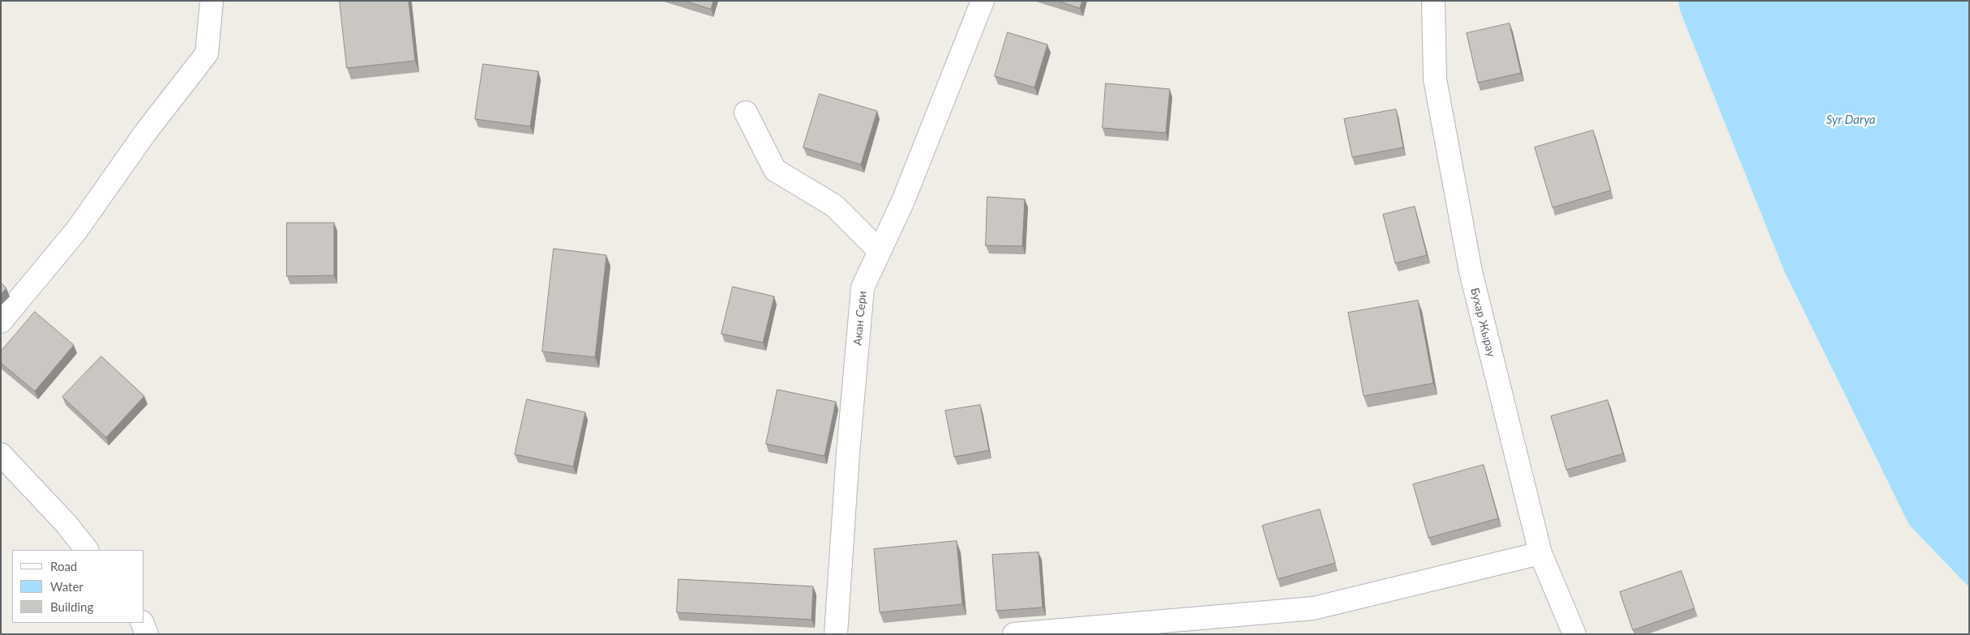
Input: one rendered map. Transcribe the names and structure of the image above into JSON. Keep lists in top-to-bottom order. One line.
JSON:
{"streets":{"street":["Акан Сери","Бухар Жырау"]},"water":["Syr Darya"],"legend":["Road","Water","Building"]}
